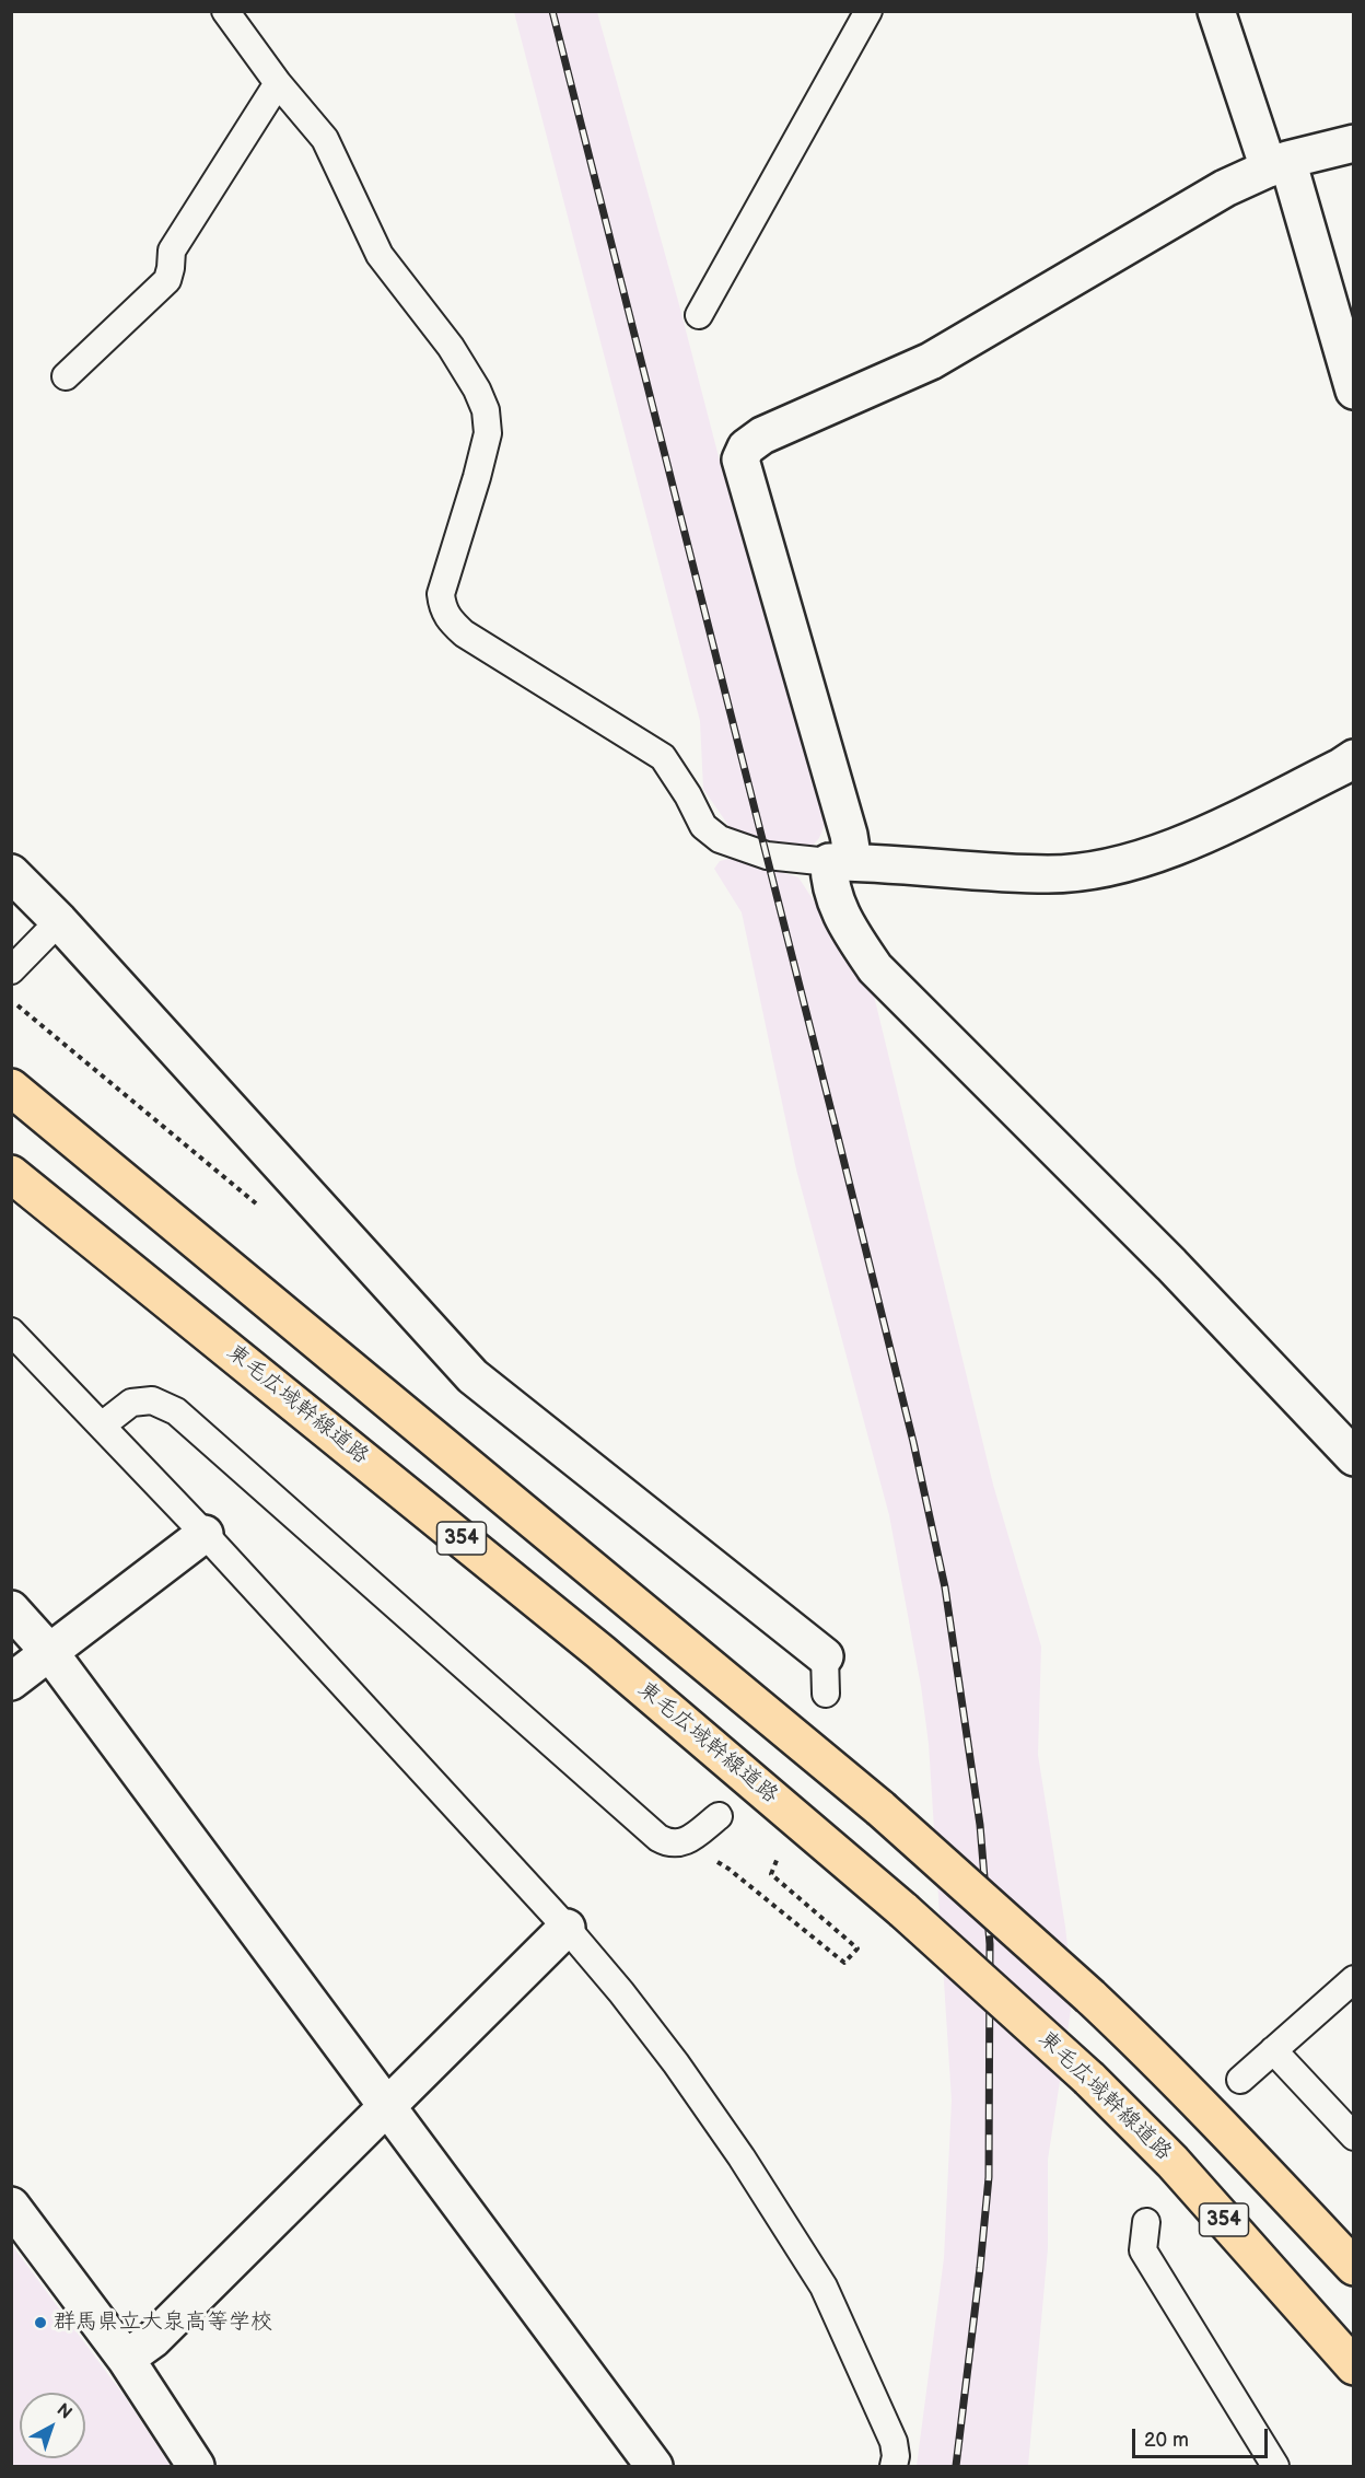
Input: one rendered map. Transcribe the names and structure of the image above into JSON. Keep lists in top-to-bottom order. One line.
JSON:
{"streets":{"highway":["東毛広域幹線道路","354"]},"places":["群馬県立大泉高等学校"],"scale_bar":"20 m","north":"top right"}
